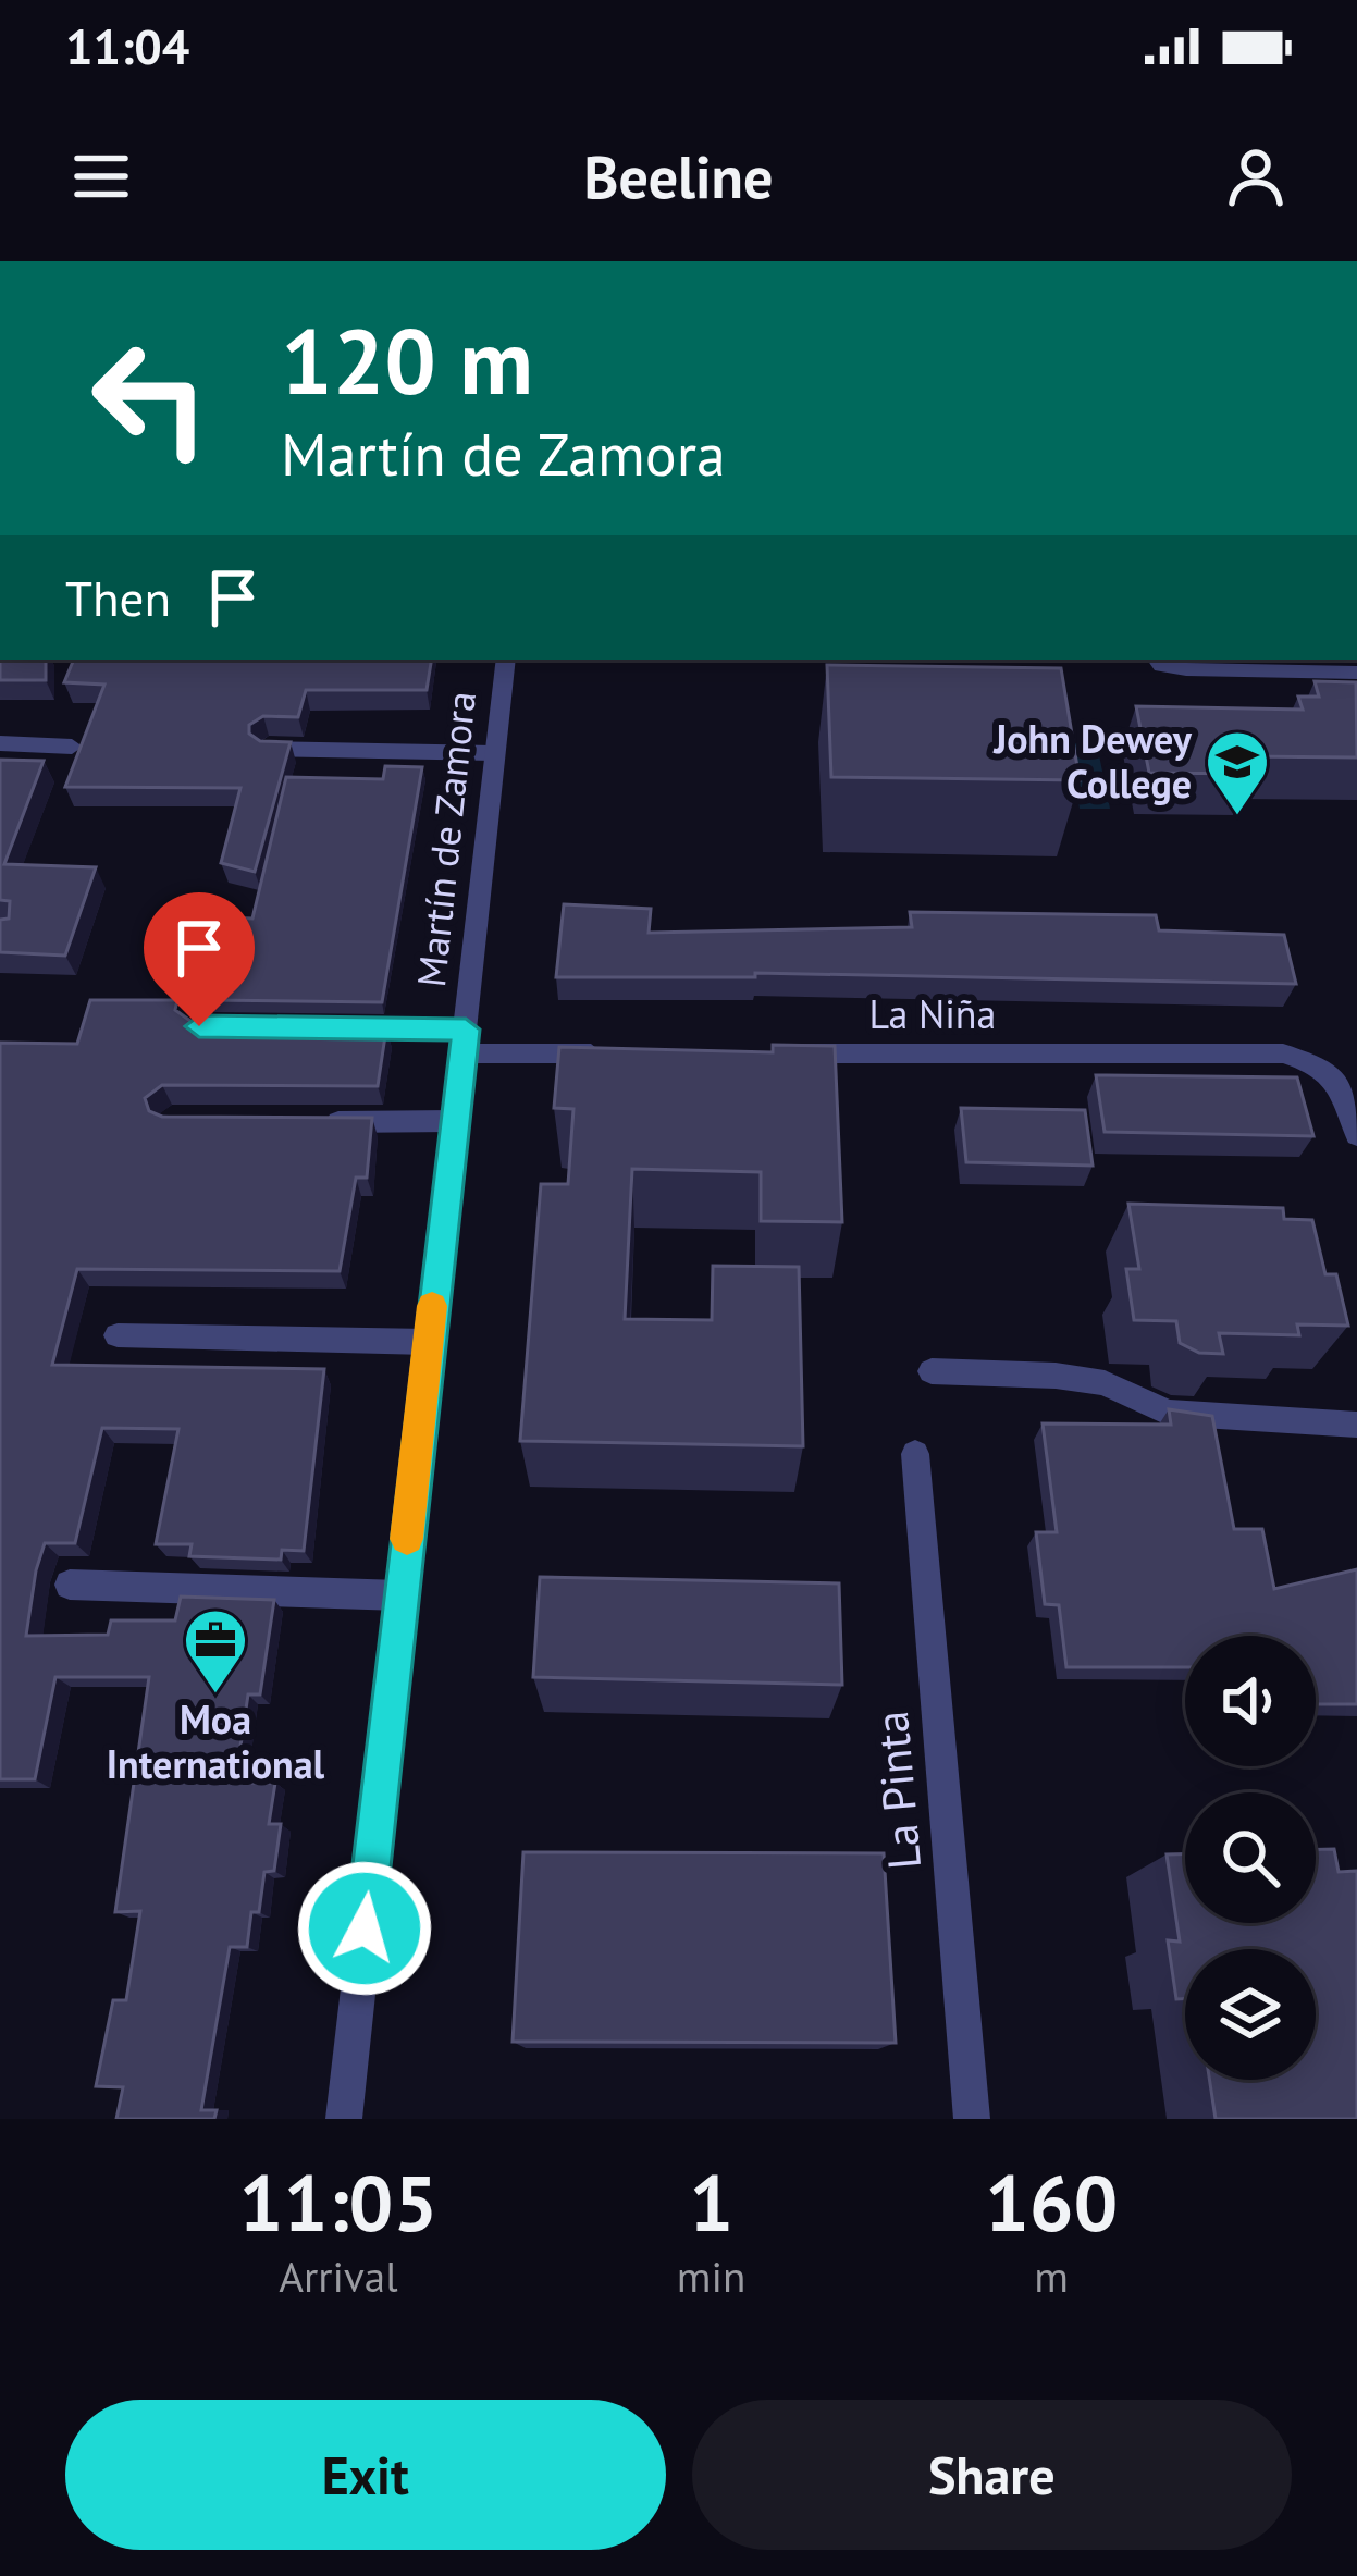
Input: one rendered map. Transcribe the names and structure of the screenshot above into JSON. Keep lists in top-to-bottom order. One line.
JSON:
{"streets":{"street":["Martín de Zamora","La Niña","La Pinta"]},"places":{"school or university":["John Dewey College"],"office":["Moa International"]},"page":{"status":"11:04","header":"Beeline","turn":["120 m","Martín de Zamora"],"then":"Then","eta":["11:05","Arrival","1","min","160","m"],"buttons":["Exit","Share"]}}
